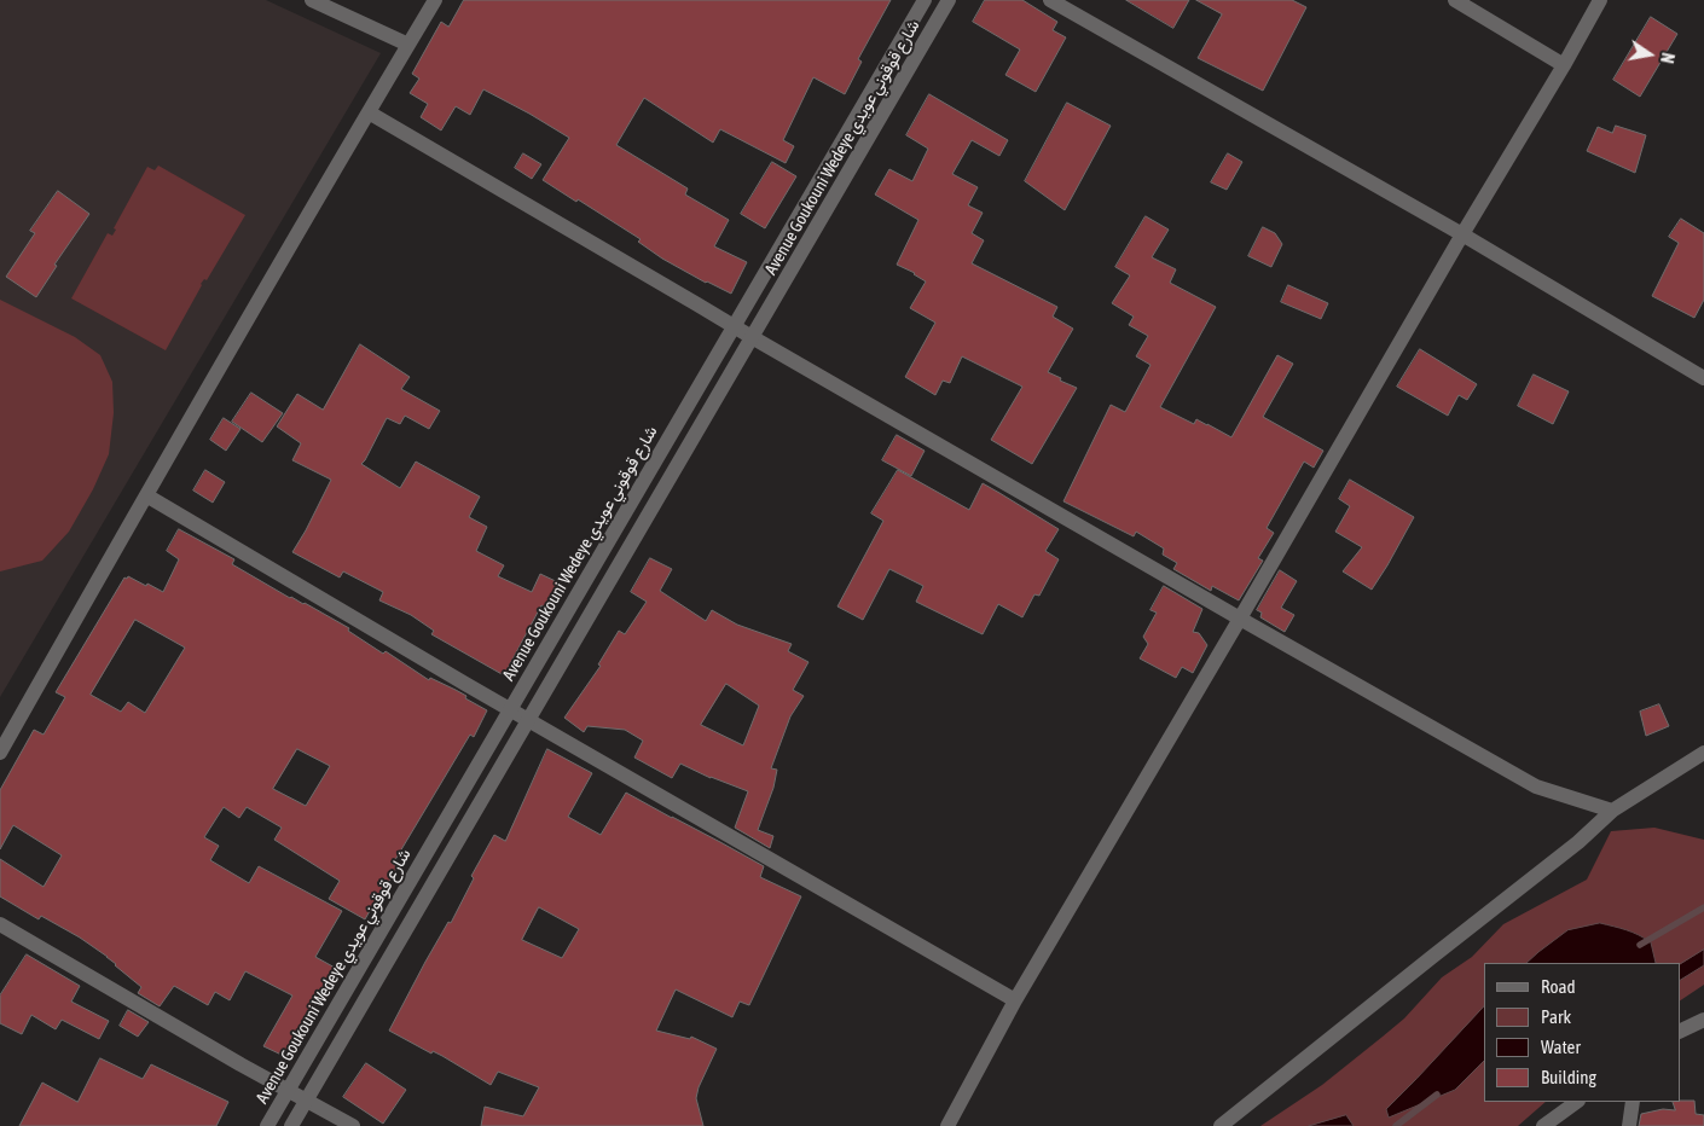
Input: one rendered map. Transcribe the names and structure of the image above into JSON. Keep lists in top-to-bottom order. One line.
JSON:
{"streets":{"street":["Avenue Goukouni Wedeye شارع قوقوني عويدي"]},"legend":["Road","Park","Water","Building"],"north":"right"}
